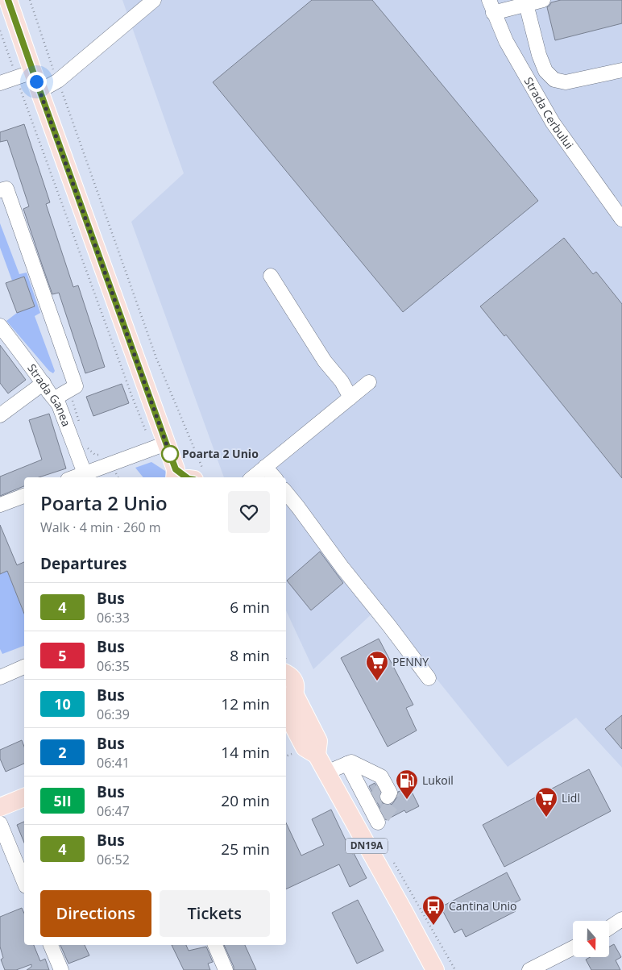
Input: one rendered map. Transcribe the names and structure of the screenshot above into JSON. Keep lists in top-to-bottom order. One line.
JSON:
{"streets":{"main road":["DN19A"],"street":["Strada Cerbului","Strada Ganea"]},"places":{"other":["Poarta 2 Unio"],"supermarket":["PENNY","Lidl"],"fuel station":["Lukoil"],"bus stop":["Cantina Unio"]},"lines":["bus line 4"],"north":"bottom","page":{"heading":[["Poarta 2 Unio","Walk · 4 min · 260 m"],"Departures"],"list":[{"mark":"4","name":"Bus","note":"06:33","value":"6 min"},{"mark":"5","name":"Bus","note":"06:35","value":"8 min"},{"mark":"10","name":"Bus","note":"06:39","value":"12 min"},{"mark":"2","name":"Bus","note":"06:41","value":"14 min"},{"mark":"5II","name":"Bus","note":"06:47","value":"20 min"},{"mark":"4","name":"Bus","note":"06:52","value":"25 min"}],"buttons":["Directions","Tickets"]}}
